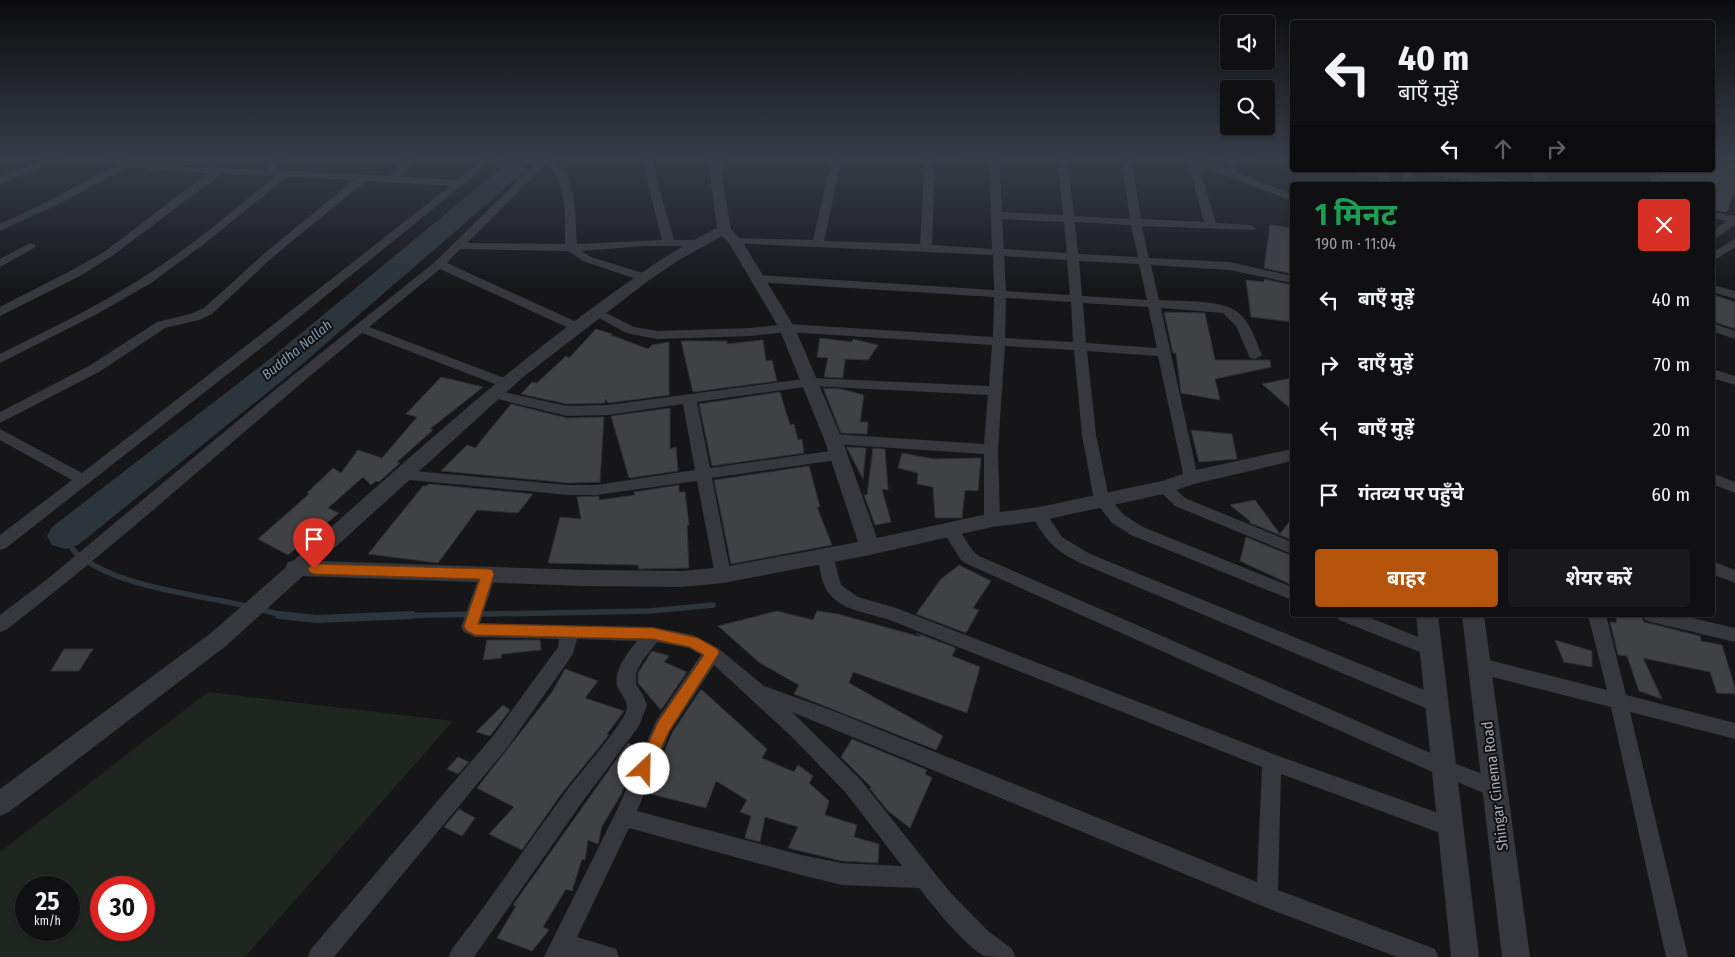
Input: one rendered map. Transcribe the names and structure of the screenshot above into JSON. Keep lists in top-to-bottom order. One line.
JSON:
{"streets":{"street":["Shingar Cinema Road"]},"water":["Buddha Nallah"],"page":{"turn":["40 m","बाएँ मुड़ें"],"heading":["1 मिनट","190 m · 11:04"],"list":[{"name":"बाएँ मुड़ें","value":"40 m"},{"name":"दाएँ मुड़ें","value":"70 m"},{"name":"बाएँ मुड़ें","value":"20 m"},{"name":"गंतव्य पर पहुँचे","value":"60 m"}],"buttons":["बाहर","शेयर करें"],"speed":"25 km/h","limit":"30"}}
